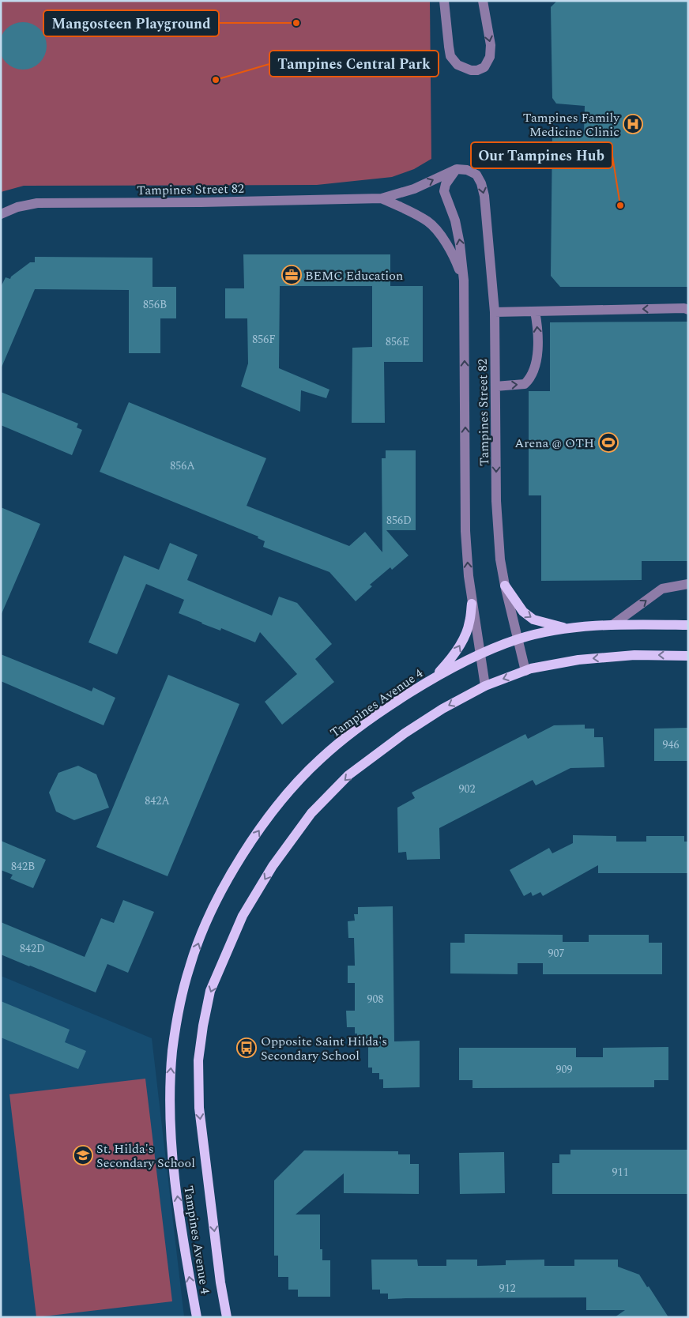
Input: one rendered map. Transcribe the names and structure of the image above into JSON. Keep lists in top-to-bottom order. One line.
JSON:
{"streets":{"main road":["Tampines Avenue 4"],"street":["Tampines Street 82"]},"crossings":[["Tampines Street 82","Tampines Avenue 4"]],"places":{"other":["Mangosteen Playground","Tampines Central Park","Our Tampines Hub"],"hospital":["Tampines Family Medicine Clinic"],"office":["BEMC Education"],"sports":["Arena @ OTH"],"bus stop":["Opposite Saint Hilda's Secondary School"],"school or university":["St. Hilda's Secondary School"]},"house_numbers":["856B","856F","856E","856A","856D","946","902","842A","842B","842D","907","908","909","911","912"]}
